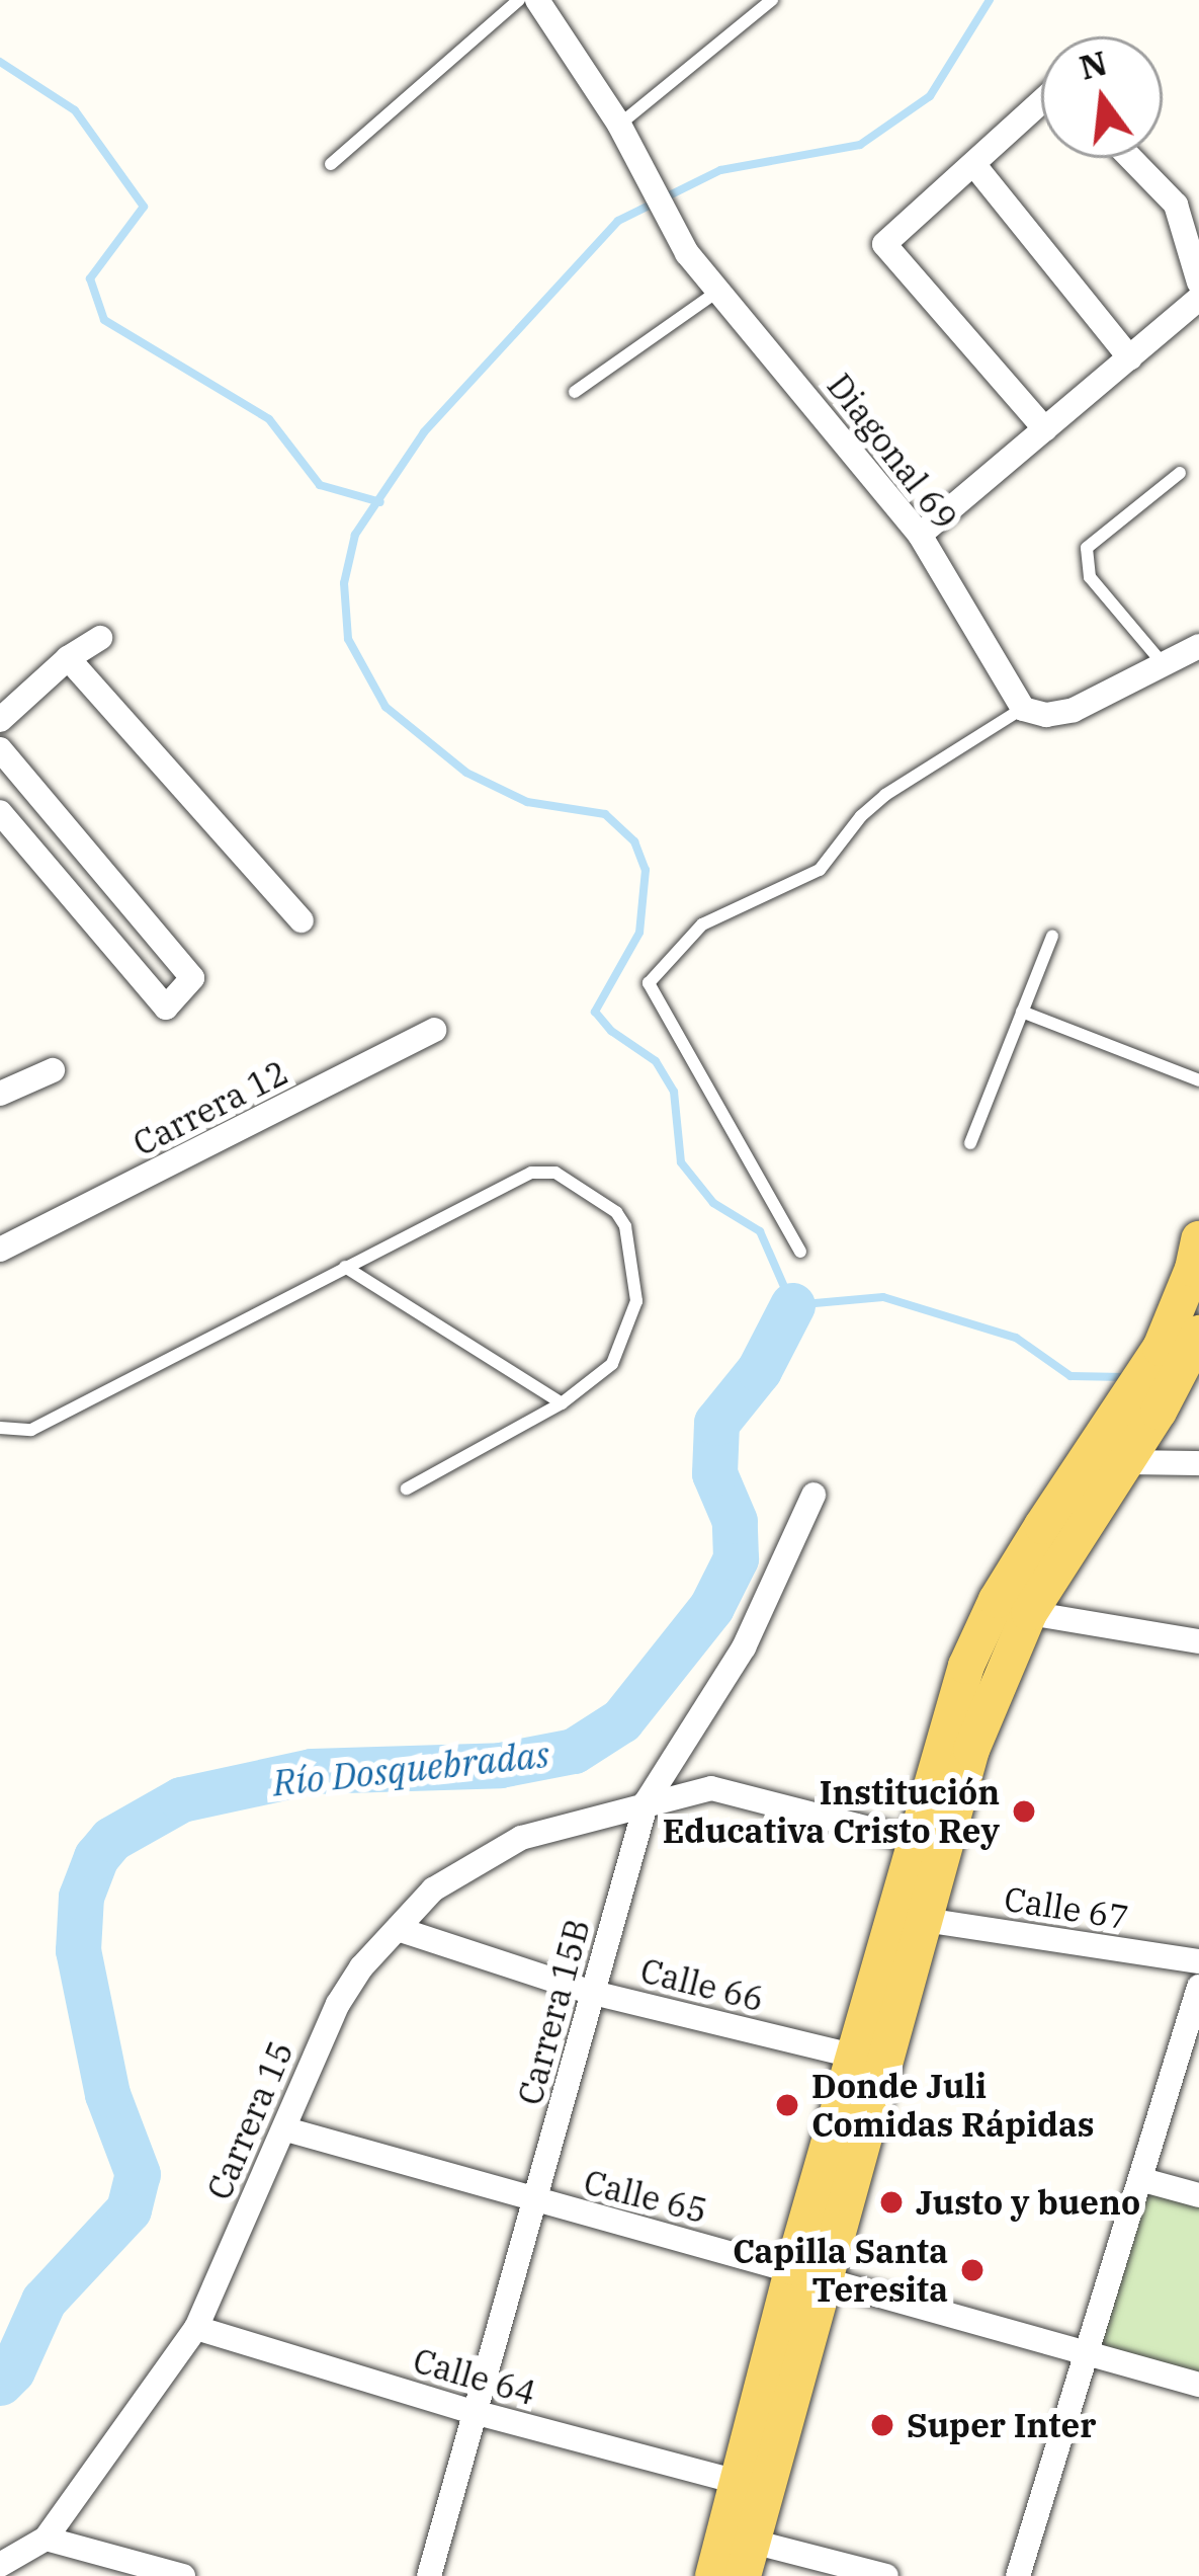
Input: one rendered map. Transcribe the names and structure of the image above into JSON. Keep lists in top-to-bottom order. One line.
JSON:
{"streets":{"street":["Diagonal 69","Carrera 12","Calle 67","Calle 66","Carrera 15B","Carrera 15","Calle 65","Calle 64"]},"crossings":[["Calle 66","Carrera 15B"],["Calle 66","Carrera 15"],["Carrera 15B","Carrera 15"],["Carrera 15B","Calle 65"],["Carrera 15B","Calle 64"],["Carrera 15","Calle 65"],["Carrera 15","Calle 64"]],"water":["Río Dosquebradas"],"places":["Institución Educativa Cristo Rey","Donde Juli Comidas Rápidas","Justo y bueno","Capilla Santa Teresita","Super Inter"],"north":"top"}
